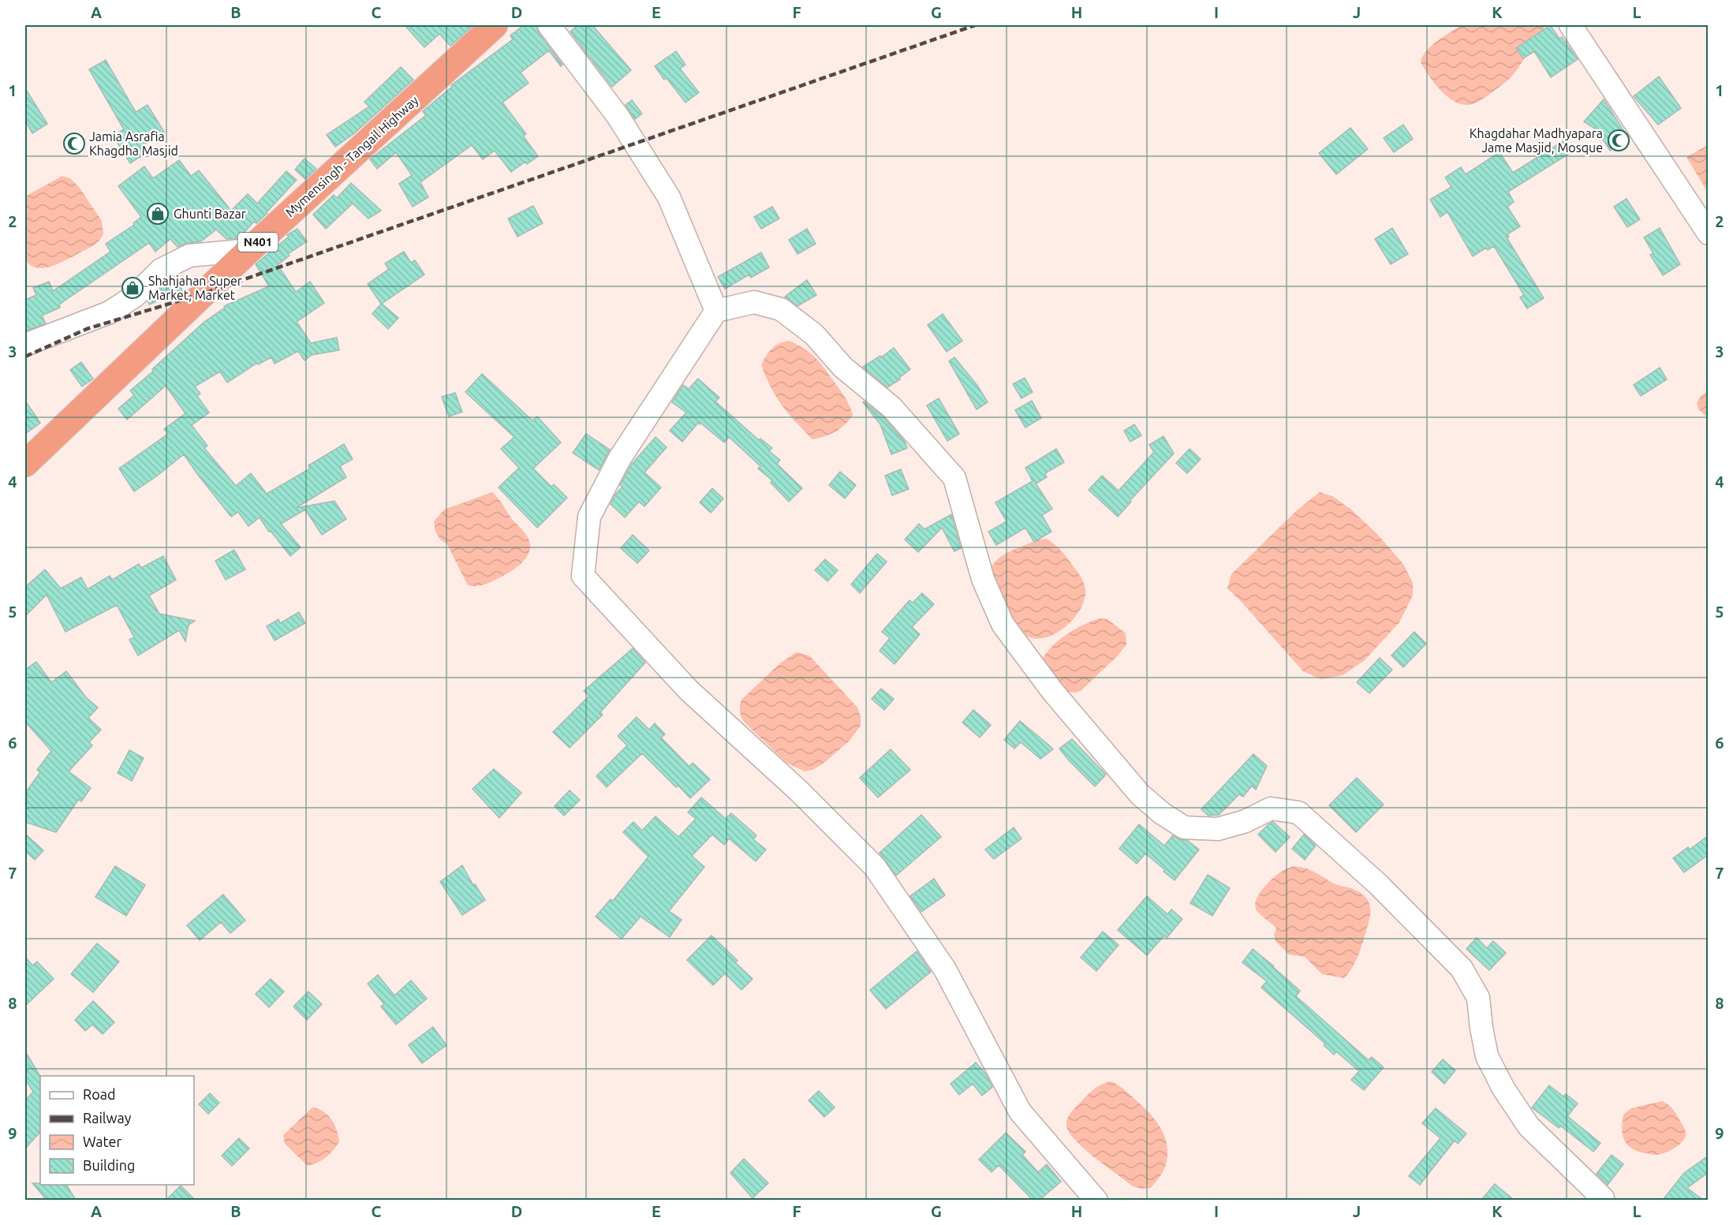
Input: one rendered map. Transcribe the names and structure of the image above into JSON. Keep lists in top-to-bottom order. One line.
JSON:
{"streets":{"highway":["Mymensingh - Tangail Highway","N401"]},"places":{"mosque":["Khagdahar Madhyapara Jame Masjid, Mosque","Jamia Asrafia Khagdha Masjid"],"shop":["Ghunti Bazar","Shahjahan Super Market, Market"]},"legend":["Road","Railway","Water","Building"],"grid":{"columns":["A","B","C","D","E","F","G","H","I","J","K","L"],"rows":["1","2","3","4","5","6","7","8","9"]}}
